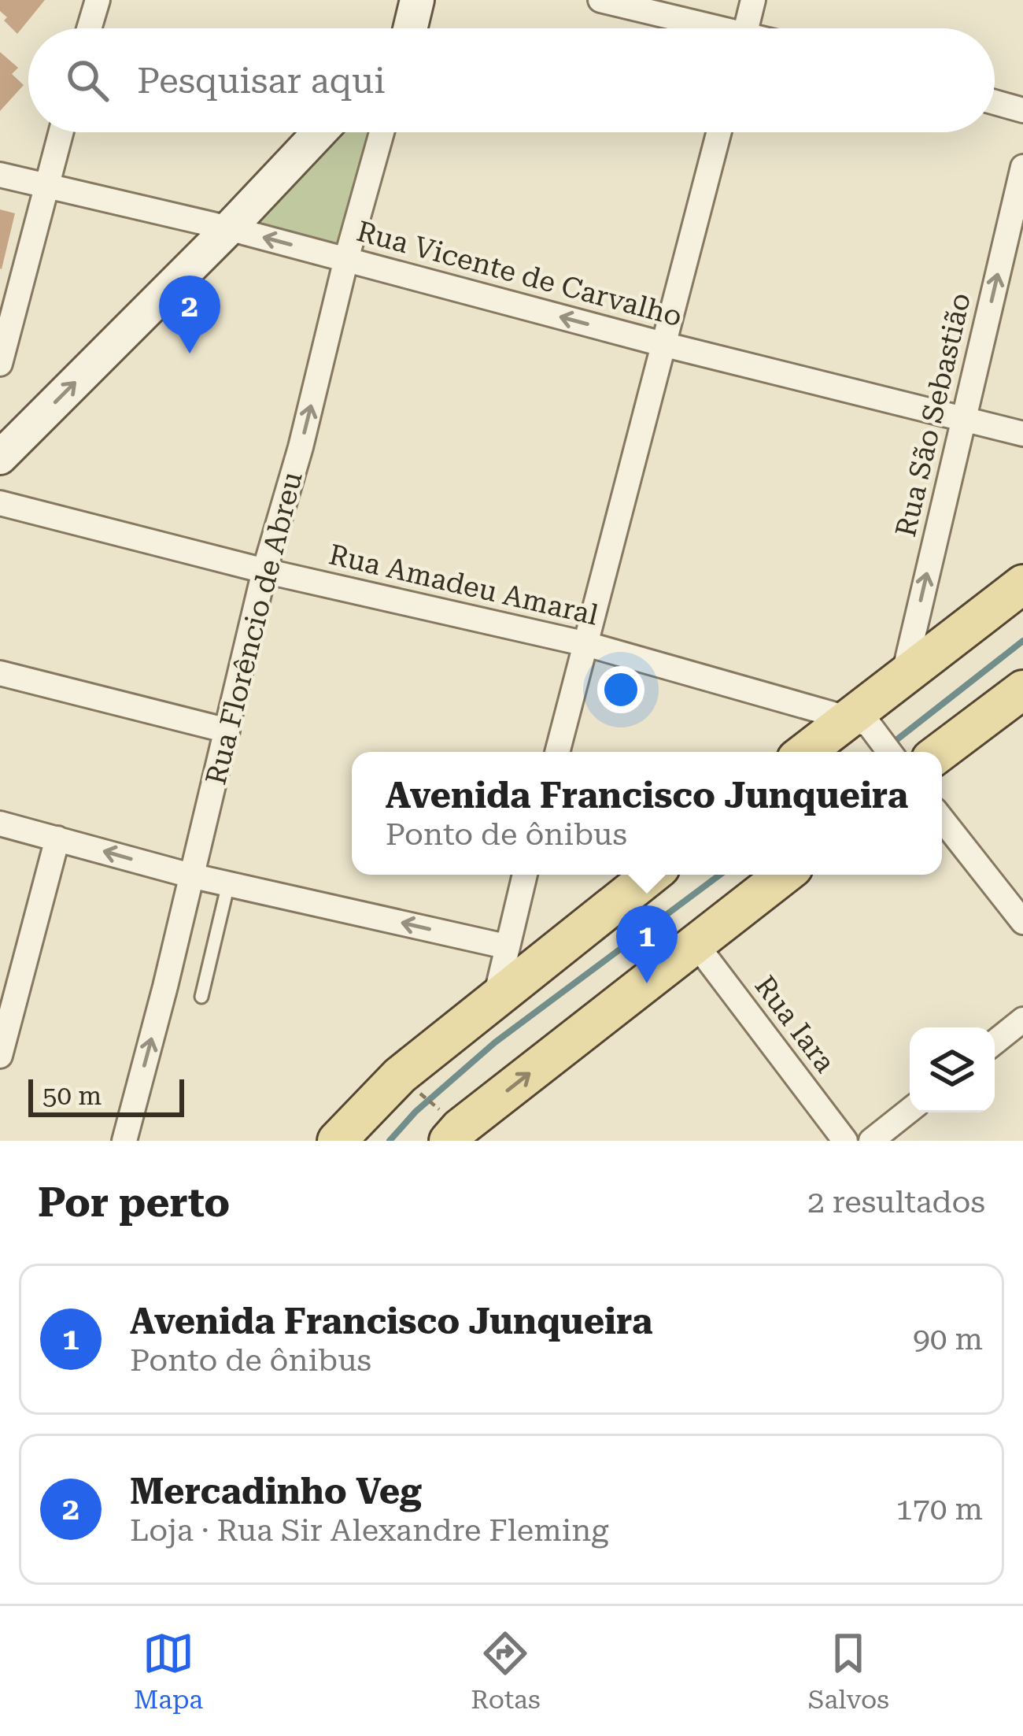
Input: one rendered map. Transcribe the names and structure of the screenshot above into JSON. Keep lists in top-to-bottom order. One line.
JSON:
{"streets":{"street":["Rua Vicente de Carvalho","Rua São Sebastião","Rua Amadeu Amaral","Rua Florêncio de Abreu","Rua Iara"]},"crossings":[["Rua Vicente de Carvalho","Rua São Sebastião"],["Rua Vicente de Carvalho","Rua Florêncio de Abreu"],["Rua Amadeu Amaral","Rua Florêncio de Abreu"]],"one_way":["Rua Vicente de Carvalho","Rua São Sebastião"],"scale_bar":"50 m","page":{"search":"Pesquisar aqui","pins":["2","1"],"popup":["Avenida Francisco Junqueira","Ponto de ônibus"],"scale":"50 m","heading":["Por perto","2 resultados"],"list":[{"mark":"1","name":"Avenida Francisco Junqueira","note":"Ponto de ônibus","value":"90 m"},{"mark":"2","name":"Mercadinho Veg","note":"Loja · Rua Sir Alexandre Fleming","value":"170 m"}],"nav":["Mapa","Rotas","Salvos"]}}
